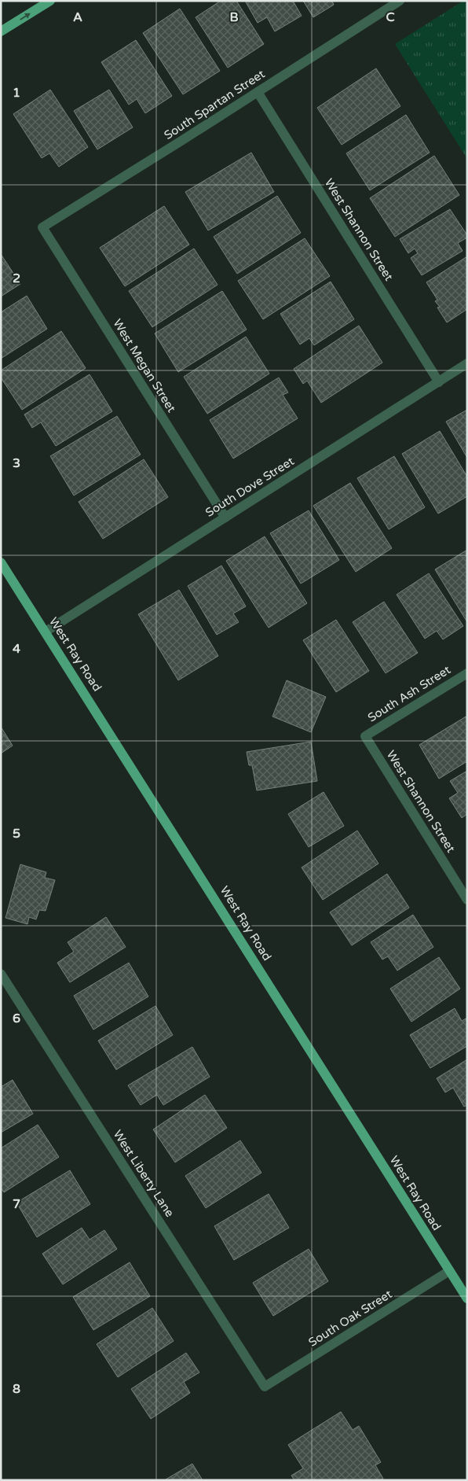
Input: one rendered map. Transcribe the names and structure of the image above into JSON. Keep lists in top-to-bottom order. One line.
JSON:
{"streets":{"main road":["West Ray Road"],"street":["South Spartan Street","West Shannon Street","West Megan Street","South Dove Street","South Ash Street","West Liberty Lane","South Oak Street"]},"crossings":[["South Spartan Street","West Shannon Street"],["South Spartan Street","West Megan Street"],["West Shannon Street","South Dove Street"],["West Shannon Street","South Ash Street"],["West Megan Street","South Dove Street"],["South Dove Street","West Ray Road"],["West Ray Road","South Oak Street"],["West Liberty Lane","South Oak Street"]],"grid":{"columns":["A","B","C"],"rows":["1","2","3","4","5","6","7","8"]}}
